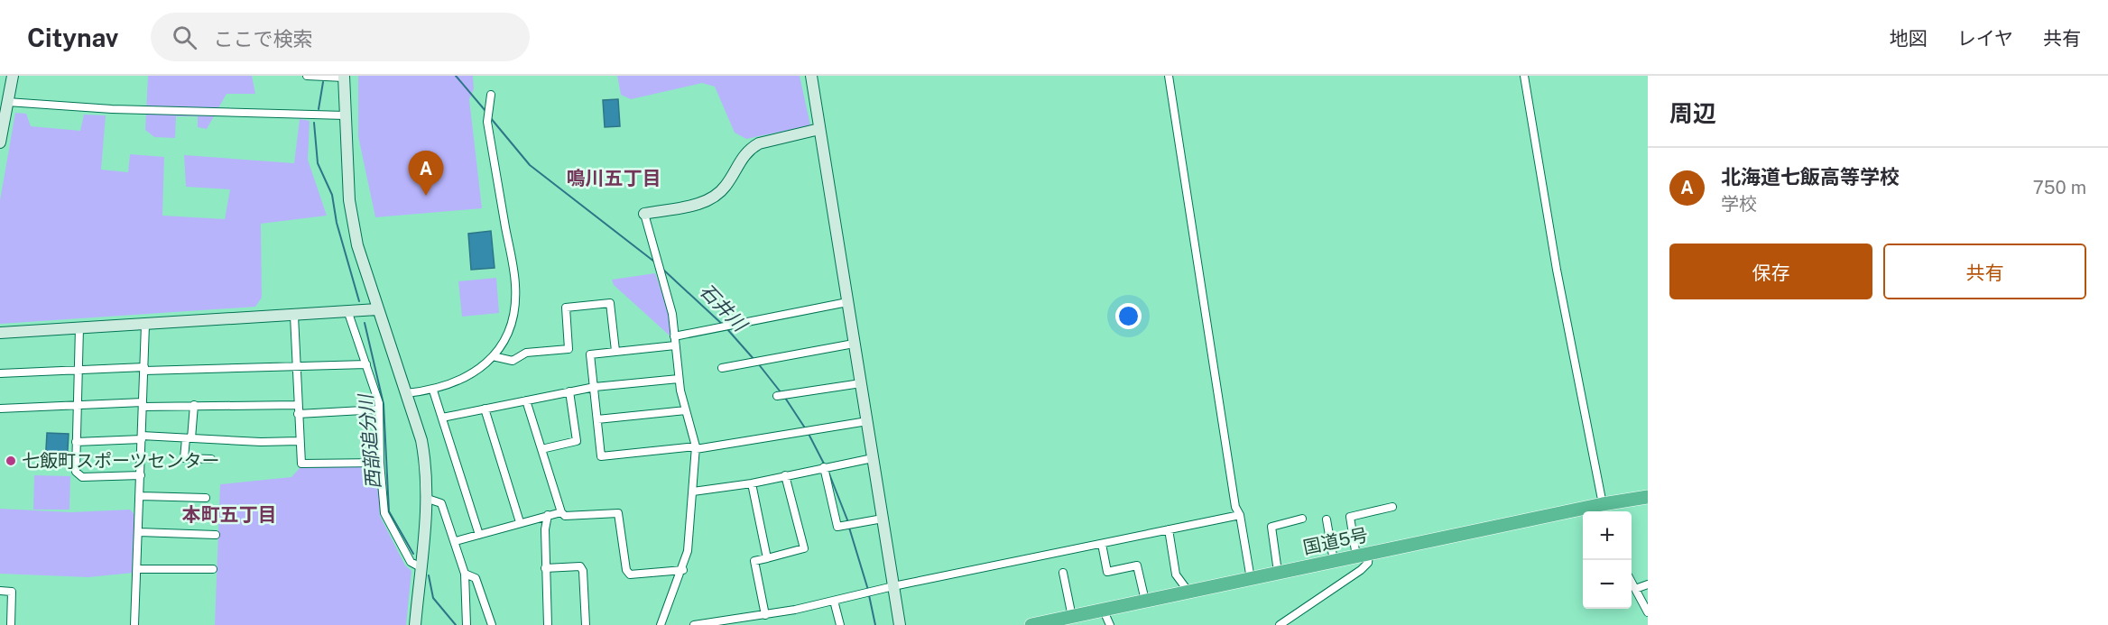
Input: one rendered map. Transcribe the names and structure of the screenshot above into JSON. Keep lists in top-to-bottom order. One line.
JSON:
{"streets":{"highway":["国道5号"]},"districts":["鳴川五丁目","本町五丁目"],"water":["石井川","西部追分川"],"places":["七飯町スポーツセンター"],"page":{"header":"Citynav","search":"ここで検索","nav":["地図","レイヤ","共有"],"heading":"周辺","list":[{"mark":"A","name":"北海道七飯高等学校","note":"学校","value":"750 m"}],"pins":"A","buttons":["保存","共有"],"map_buttons":["+","−"]}}
